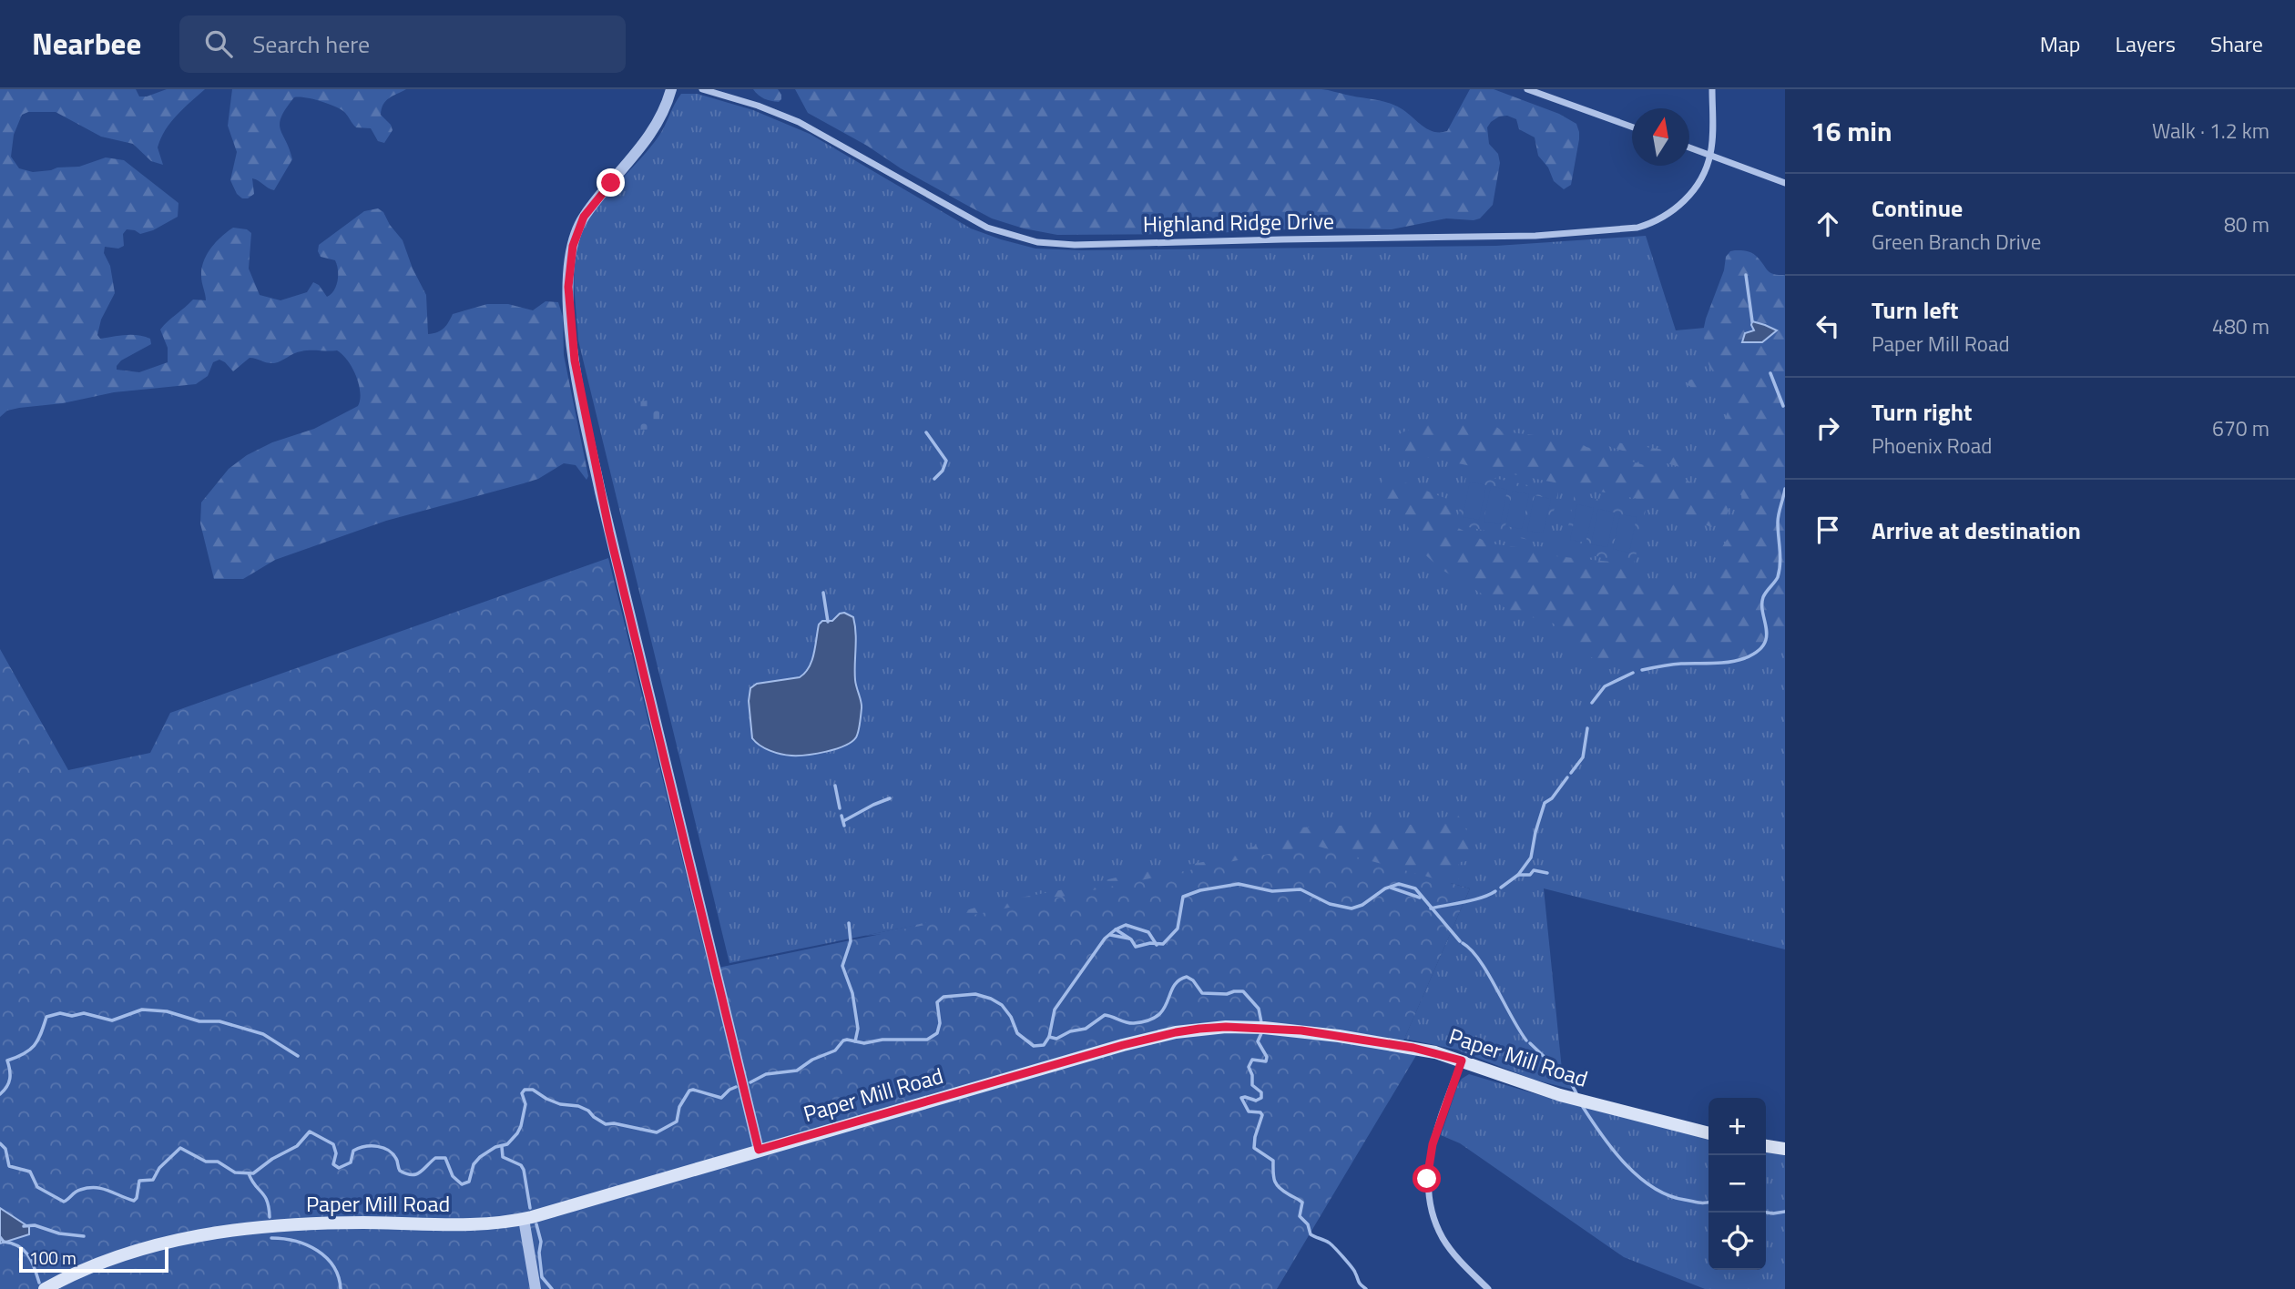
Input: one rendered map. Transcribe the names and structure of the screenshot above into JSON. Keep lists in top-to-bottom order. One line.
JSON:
{"streets":{"main road":["Paper Mill Road"],"street":["Highland Ridge Drive"]},"scale_bar":"100 m","north":"top","page":{"header":"Nearbee","search":"Search here","nav":["Map","Layers","Share"],"heading":["16 min","Walk · 1.2 km"],"list":[["Continue","Green Branch Drive","80 m"],["Turn left","Paper Mill Road","480 m"],["Turn right","Phoenix Road","670 m"],"Arrive at destination"],"map_buttons":["+","−"],"scale":"100 m"}}
